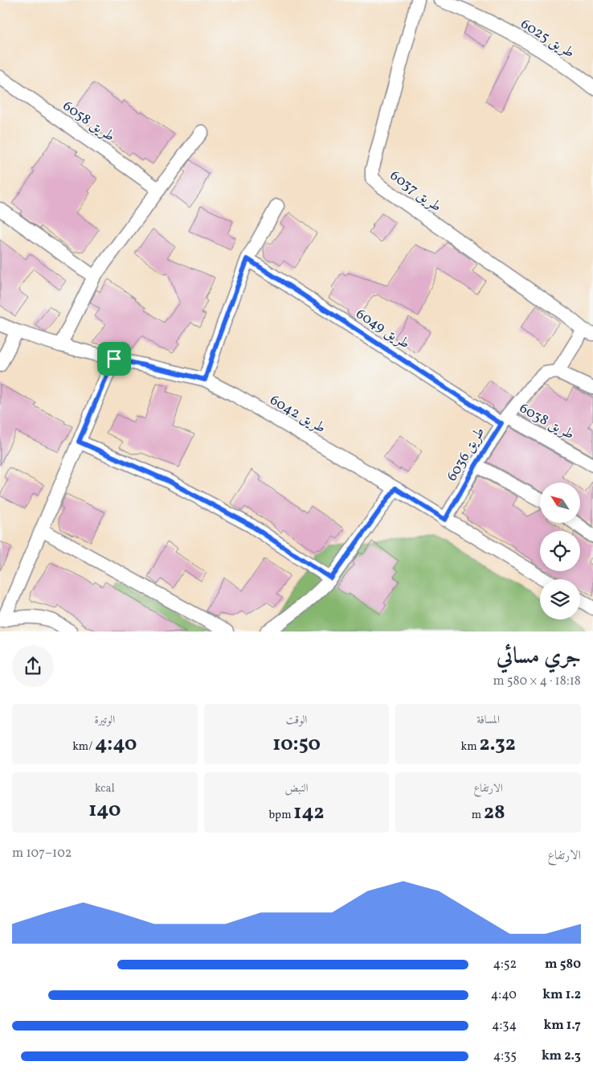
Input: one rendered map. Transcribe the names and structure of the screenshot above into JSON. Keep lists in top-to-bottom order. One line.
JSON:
{"streets":{"street":["طريق 6025","طريق 6058","طريق 6037","طريق 6049","طريق 6042","طريق 6038","طريق 6036"]},"crossings":[["طريق 6049","طريق 6038"],["طريق 6049","طريق 6036"],["طريق 6042","طريق 6036"],["طريق 6038","طريق 6036"]],"north":"top left","page":{"heading":["جري مسائي","18:18 · 4 × 580 m"],"stats":[["المسافة","2.32 km"],["الوقت","10:50"],["الوتيرة","4:40 /km"],["الارتفاع","28 m"],["النبض","142 bpm"],["kcal","140"]],"chart":["الارتفاع","102–107 m"],"list":[{"name":"580 m","note":"4:52"},{"name":"1.2 km","note":"4:40"},{"name":"1.7 km","note":"4:34"},{"name":"2.3 km","note":"4:35"}]}}
